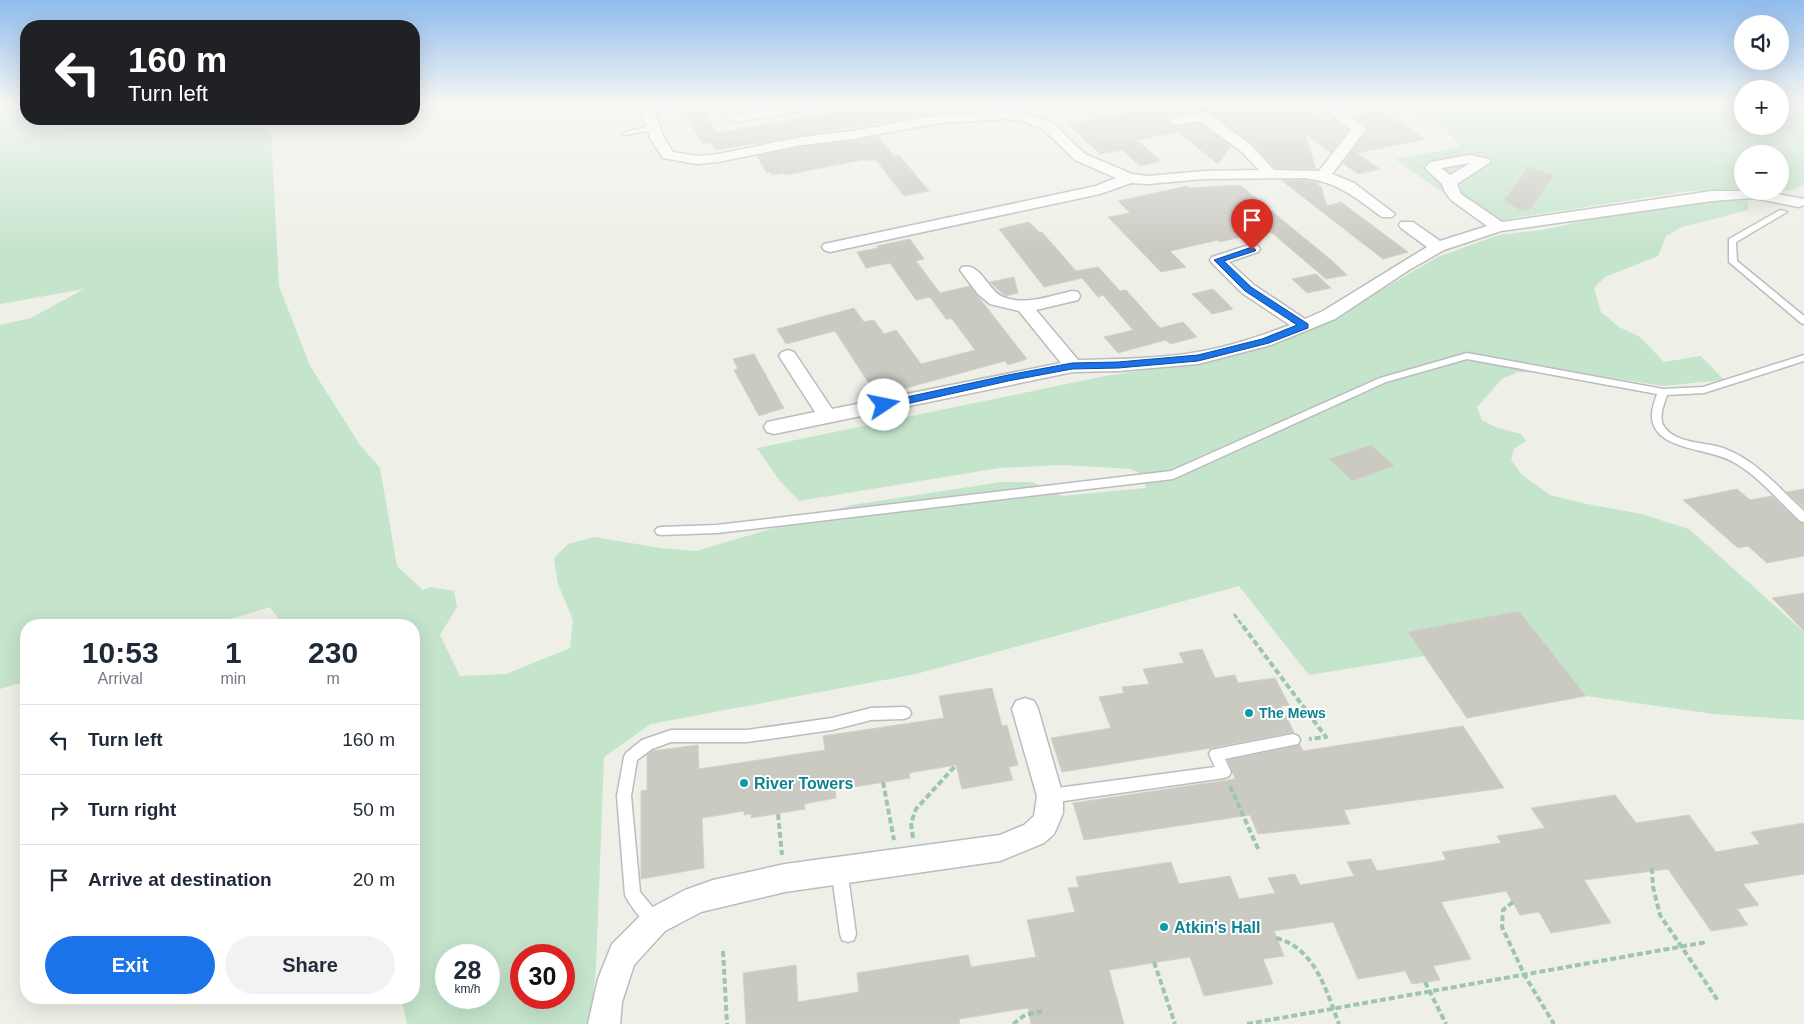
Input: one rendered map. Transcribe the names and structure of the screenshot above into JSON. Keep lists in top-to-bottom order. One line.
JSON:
{"places":["The Mews","River Towers","Atkin's Hall"],"page":{"map_buttons":["+","−"],"turn":["160 m","Turn left"],"eta":["10:53","Arrival","1","min","230","m"],"list":[{"name":"Turn left","value":"160 m"},{"name":"Turn right","value":"50 m"},{"name":"Arrive at destination","value":"20 m"}],"buttons":["Exit","Share"],"speed":"28 km/h","limit":"30"}}
